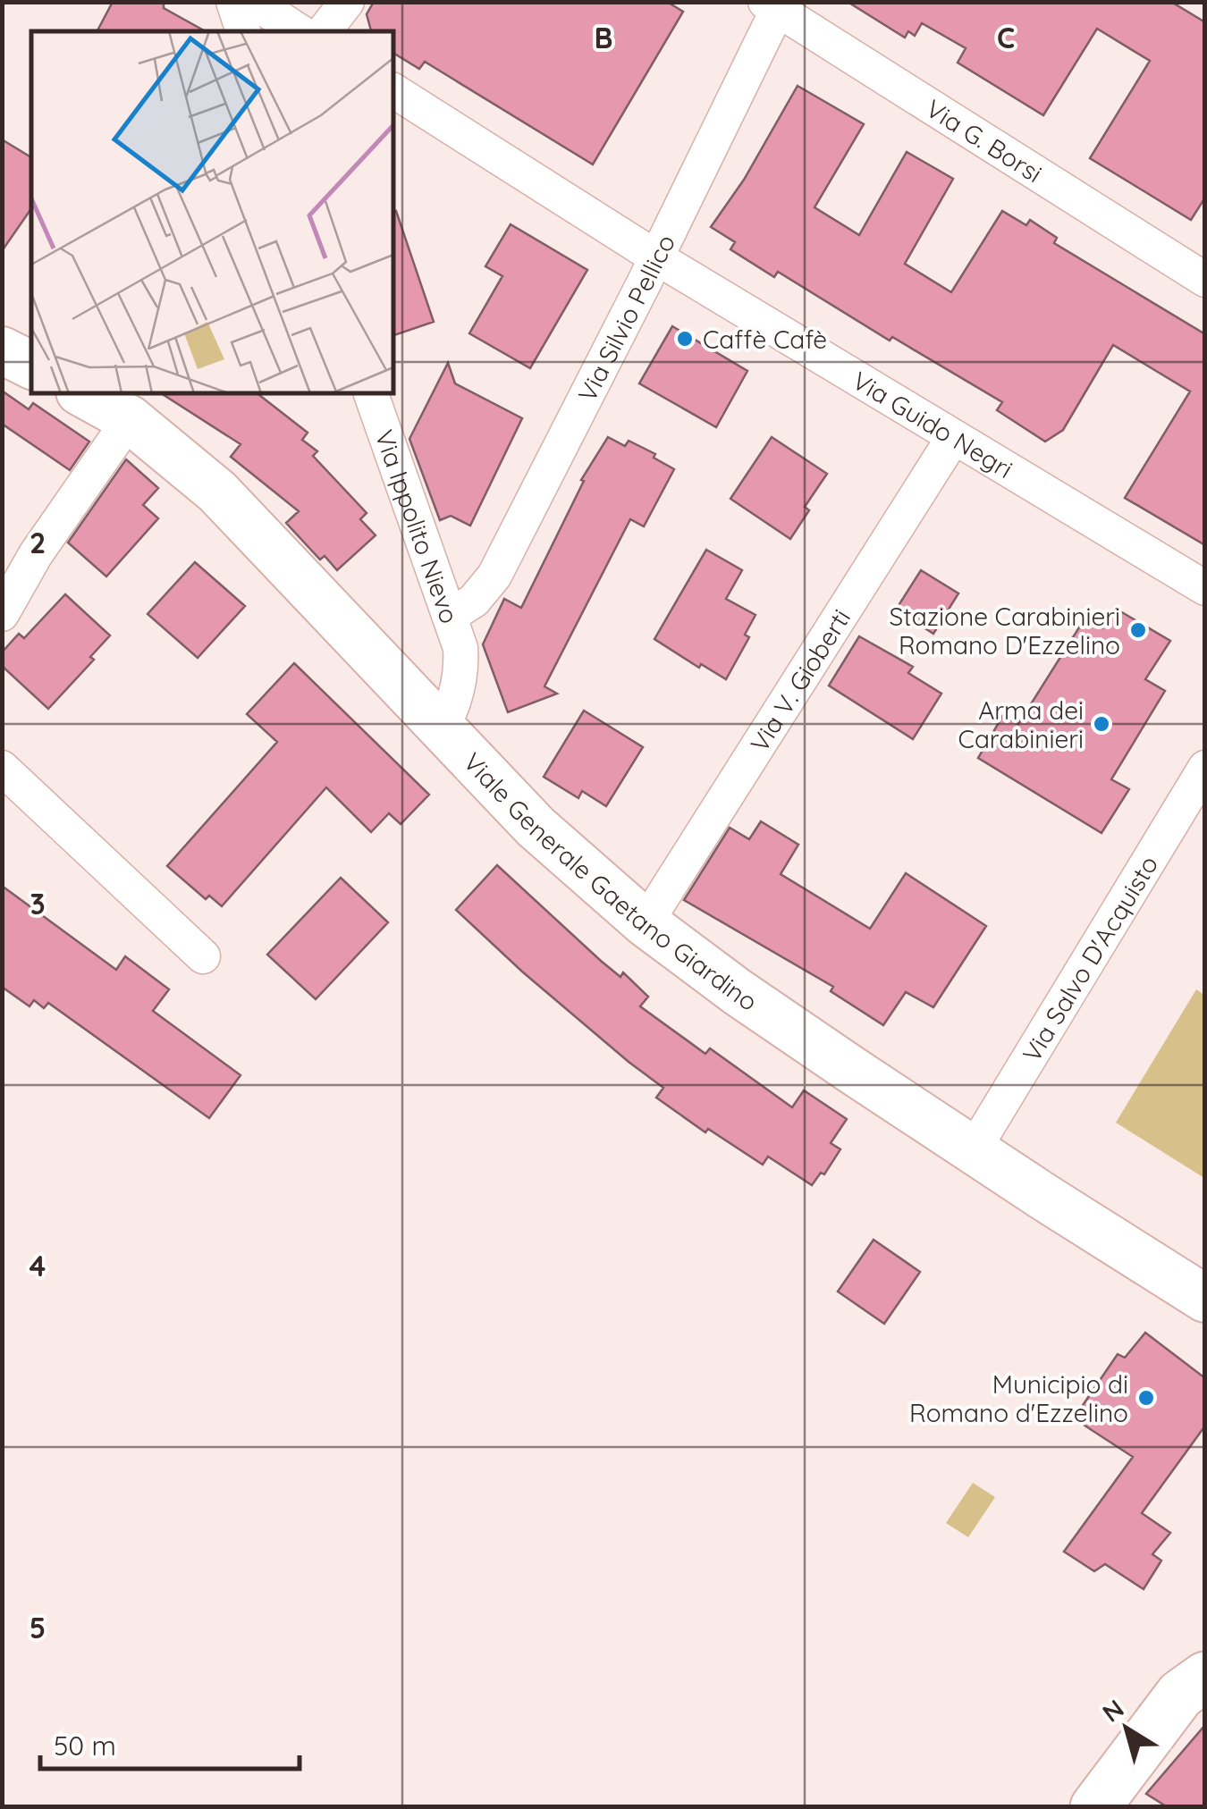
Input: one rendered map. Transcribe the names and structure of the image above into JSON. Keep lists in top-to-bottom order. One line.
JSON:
{"streets":{"main road":["Viale Generale Gaetano Giardino"],"street":["Via G. Borsi","Via Silvio Pellico","Via Guido Negri","Via Ippolito Nievo","Via V. Gioberti","Via Salvo D'Acquisto"]},"crossings":[["Via G. Borsi","Via Silvio Pellico"],["Via Silvio Pellico","Via Guido Negri"],["Via Silvio Pellico","Via Ippolito Nievo"],["Via Guido Negri","Via V. Gioberti"],["Via Ippolito Nievo","Viale Generale Gaetano Giardino"],["Via V. Gioberti","Viale Generale Gaetano Giardino"],["Viale Generale Gaetano Giardino","Via Salvo D'Acquisto"]],"places":["Caffè Cafè","Stazione Carabinieri Romano D'Ezzelino","Arma dei Carabinieri","Municipio di Romano d'Ezzelino"],"scale_bar":"50 m","north":"top left","grid":{"columns":["B","C"],"rows":["2","3","4","5"]}}
